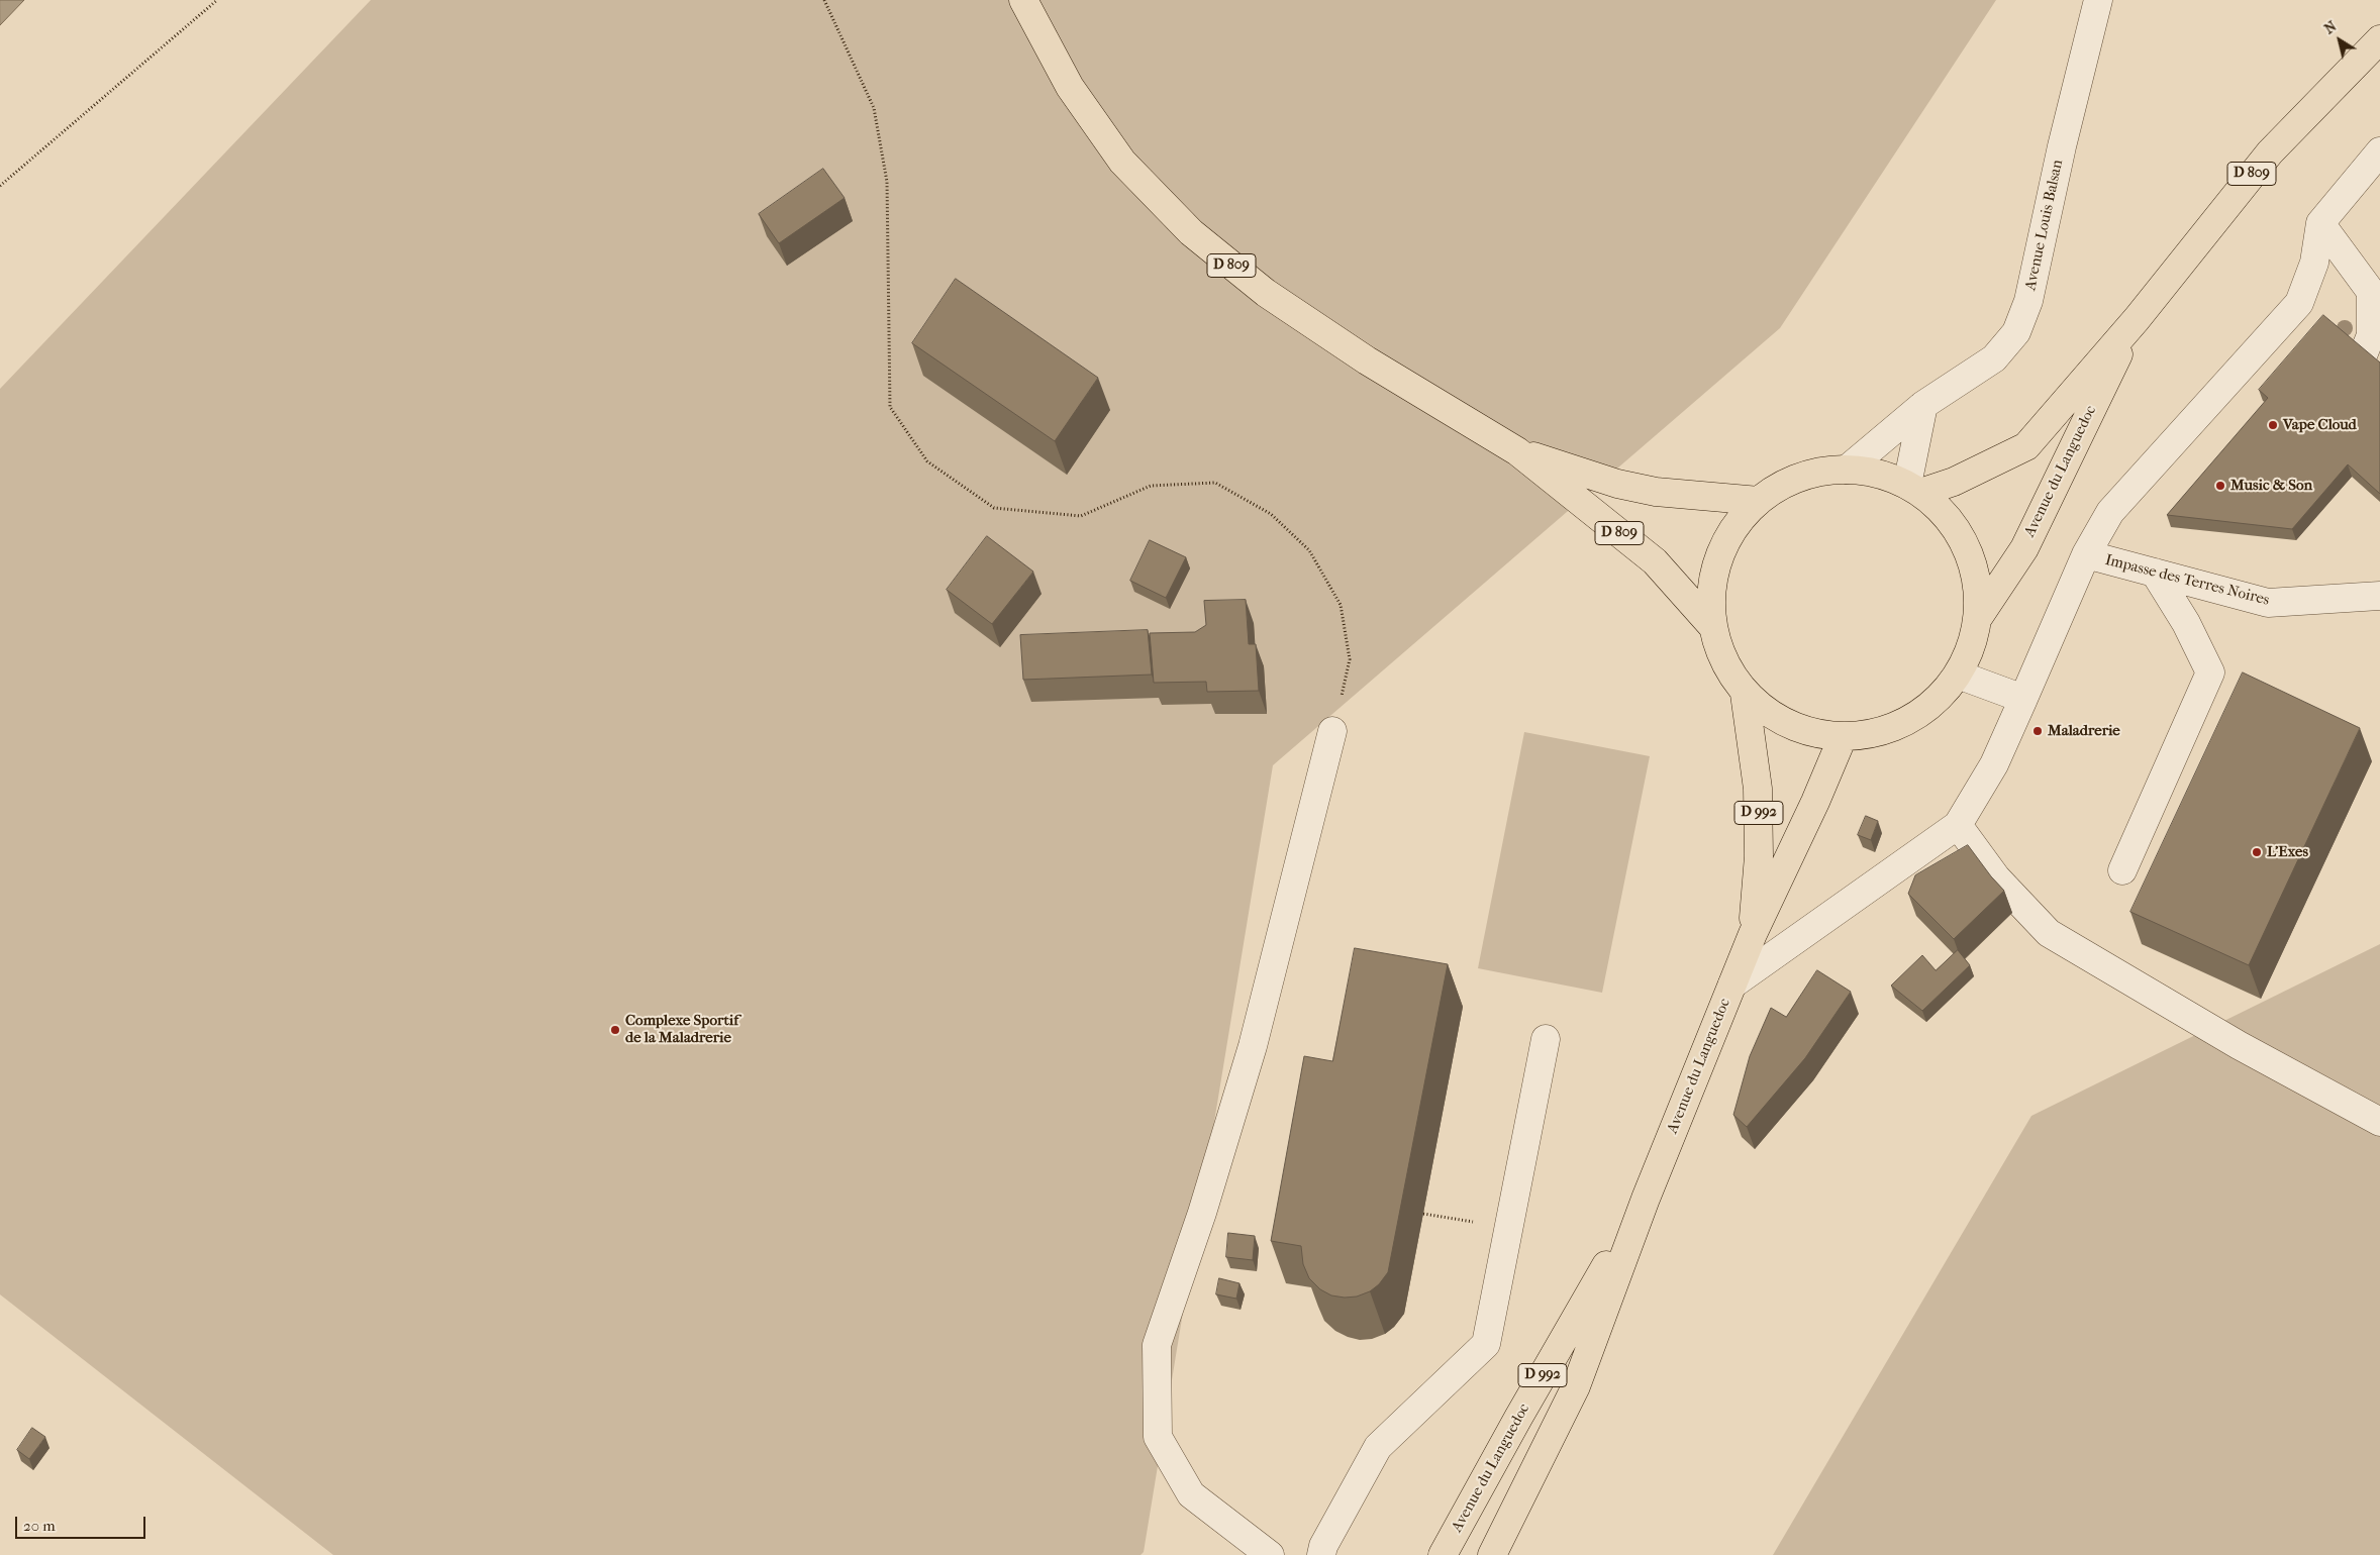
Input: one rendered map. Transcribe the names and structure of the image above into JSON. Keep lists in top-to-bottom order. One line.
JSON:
{"streets":{"main road":["D 809","Avenue du Languedoc","D 992"],"street":["Avenue Louis Balsan","Impasse des Terres Noires"]},"places":["Vape Cloud","Music & Son","Maladrerie","L'Exes","Complexe Sportif de la Maladrerie"],"scale_bar":"20 m","north":"top left"}
